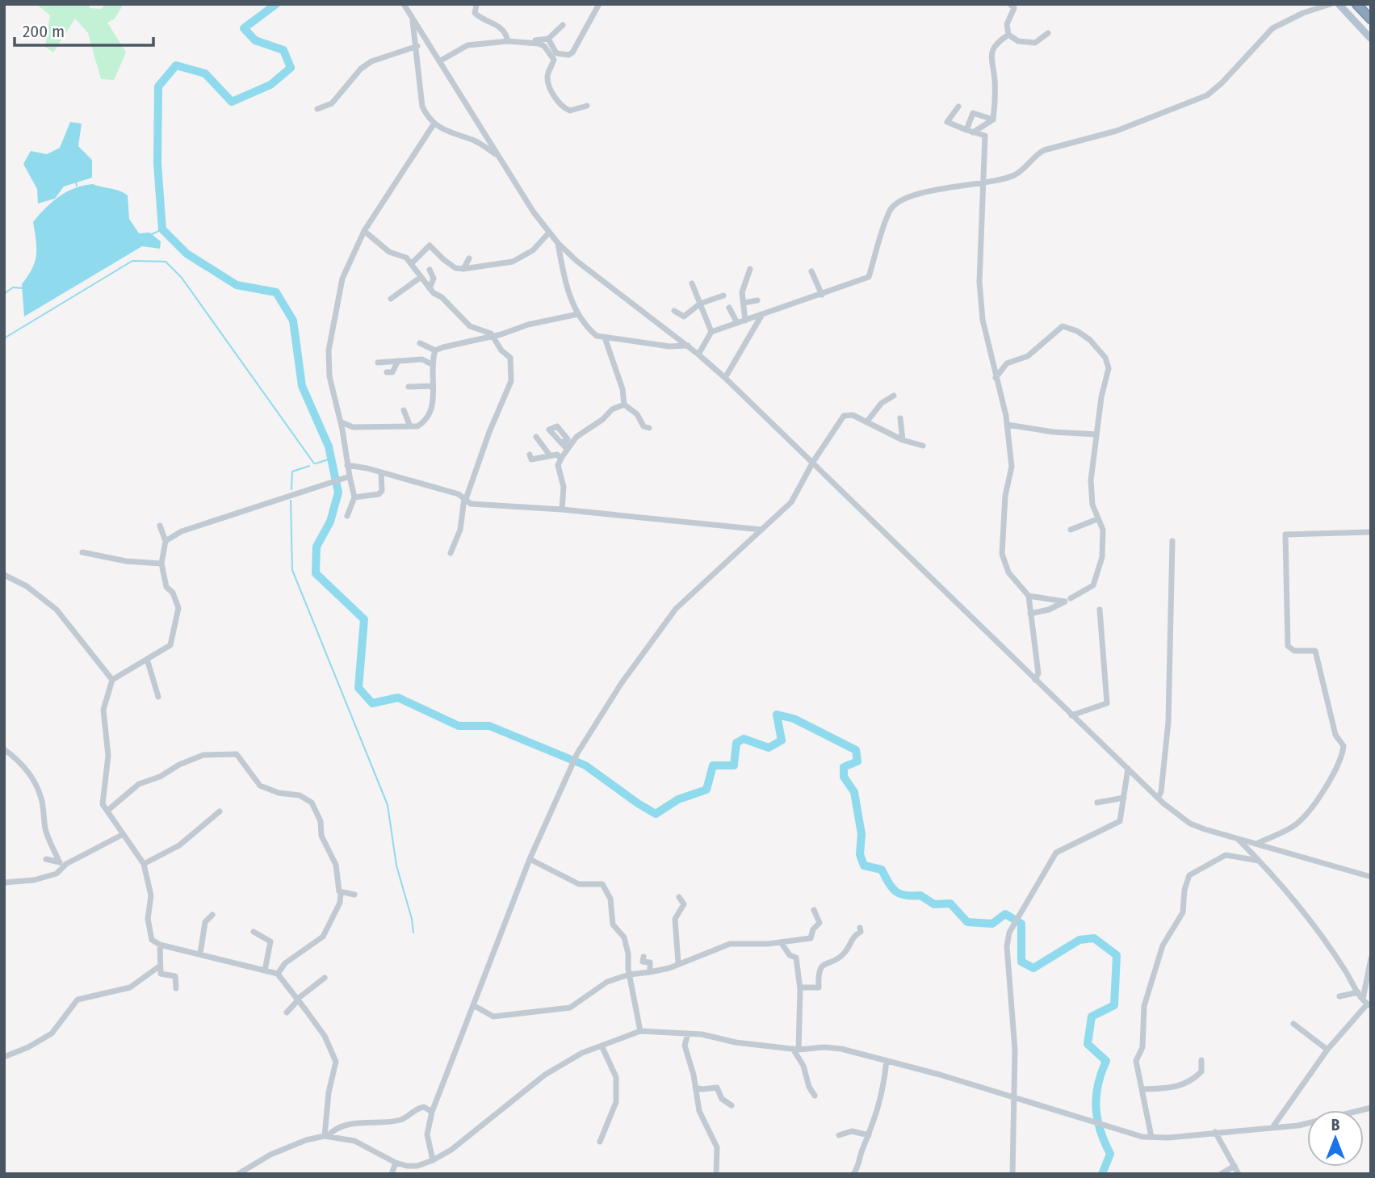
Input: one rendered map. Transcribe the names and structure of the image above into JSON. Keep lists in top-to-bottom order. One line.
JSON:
{"scale_bar":"200 m","north":"top"}
